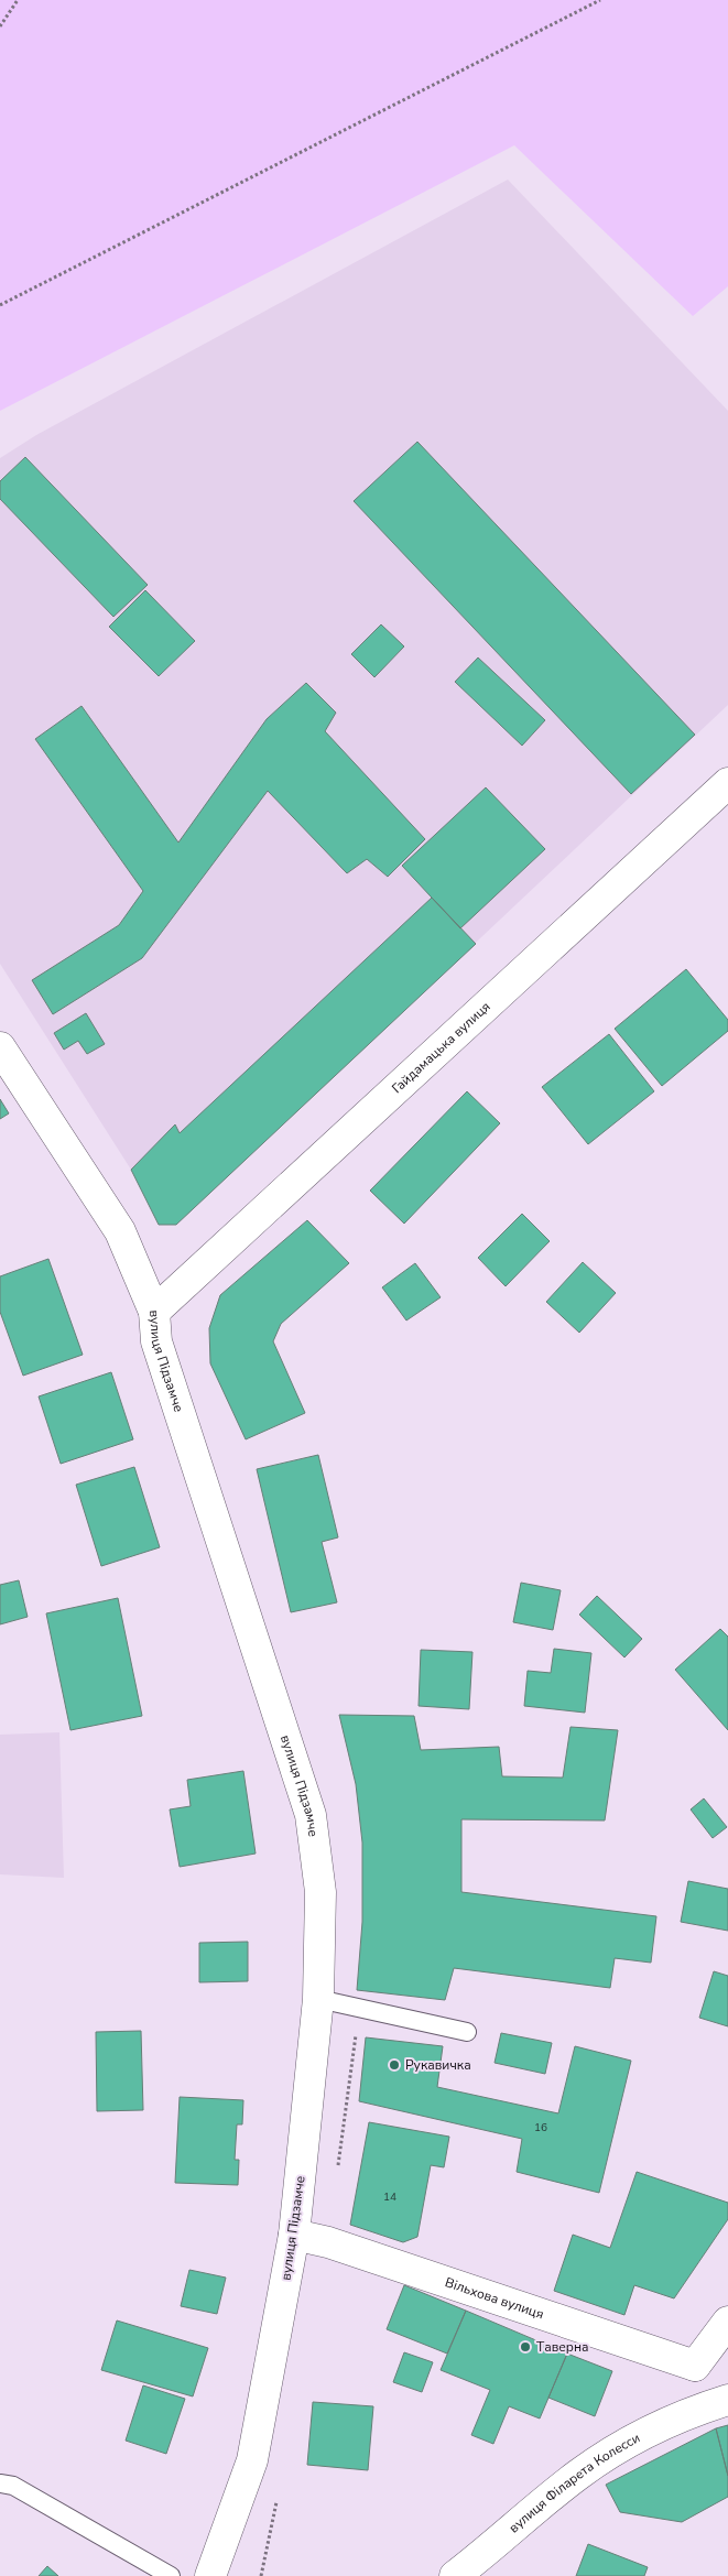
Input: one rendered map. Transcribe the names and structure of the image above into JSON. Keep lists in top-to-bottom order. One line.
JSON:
{"streets":{"street":["Гайдамацька вулиця","вулиця Підзамче","Вільхова вулиця","вулиця Філарета Колесси"]},"crossings":[["Гайдамацька вулиця","вулиця Підзамче"],["вулиця Підзамче","Вільхова вулиця"],["Вільхова вулиця","вулиця Філарета Колесси"]],"places":["Рукавичка","Tаверна"],"house_numbers":["16","14"]}
